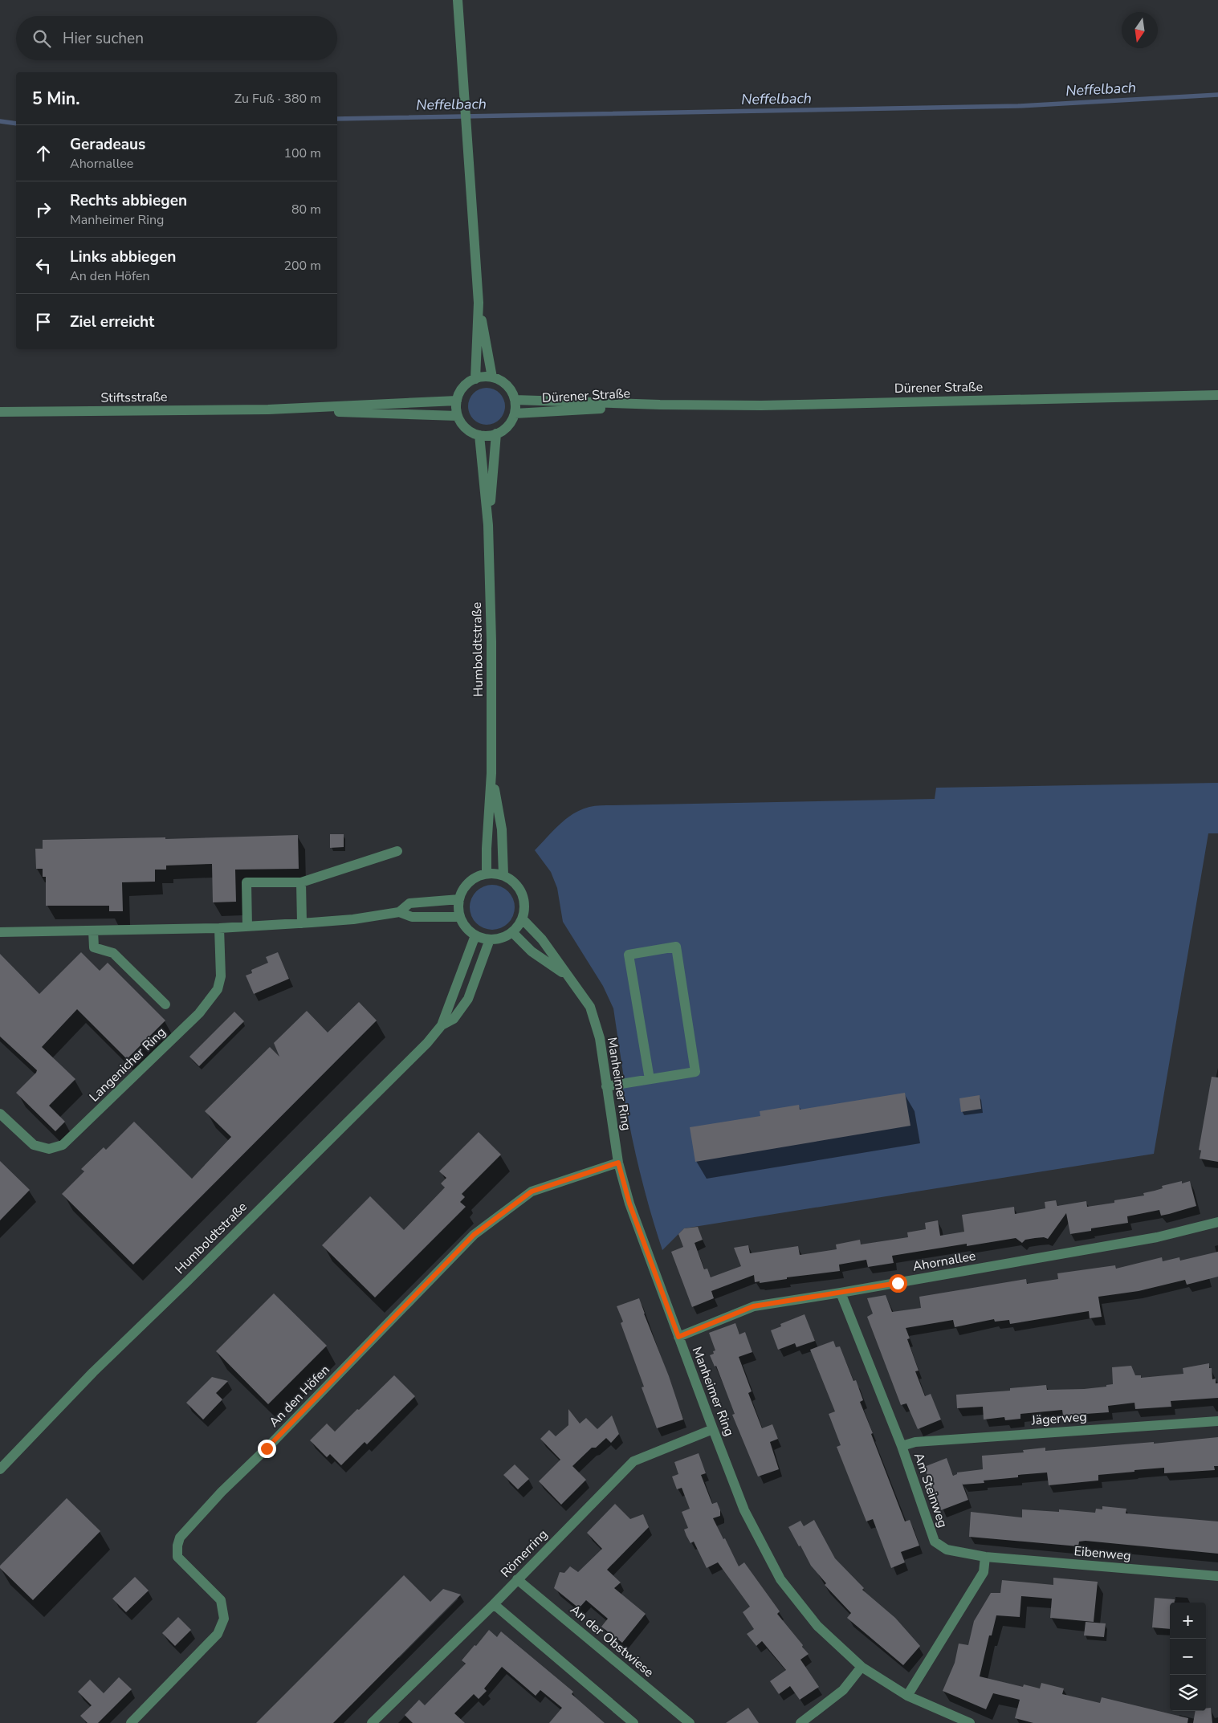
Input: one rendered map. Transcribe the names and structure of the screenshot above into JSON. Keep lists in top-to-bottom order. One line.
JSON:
{"streets":{"street":["Dürener Straße","Stiftsstraße","Humboldtstraße","Langenicher Ring","Manheimer Ring","Ahornallee","An den Höfen","Jägerweg","Am Steinweg","Römerring","Eibenweg","An der Obstwiese"]},"crossings":[["Dürener Straße","Stiftsstraße"],["Dürener Straße","Humboldtstraße"],["Stiftsstraße","Humboldtstraße"],["Humboldtstraße","Manheimer Ring"],["Manheimer Ring","Ahornallee"],["Manheimer Ring","An den Höfen"],["Manheimer Ring","Römerring"],["Ahornallee","Am Steinweg"],["Jägerweg","Am Steinweg"],["Am Steinweg","Eibenweg"],["Römerring","An der Obstwiese"]],"water":["Neffelbach"],"north":"bottom","page":{"search":"Hier suchen","heading":["5 Min.","Zu Fuß · 380 m"],"list":[["Geradeaus","Ahornallee","100 m"],["Rechts abbiegen","Manheimer Ring","80 m"],["Links abbiegen","An den Höfen","200 m"],"Ziel erreicht"],"map_buttons":["+","−"]}}
